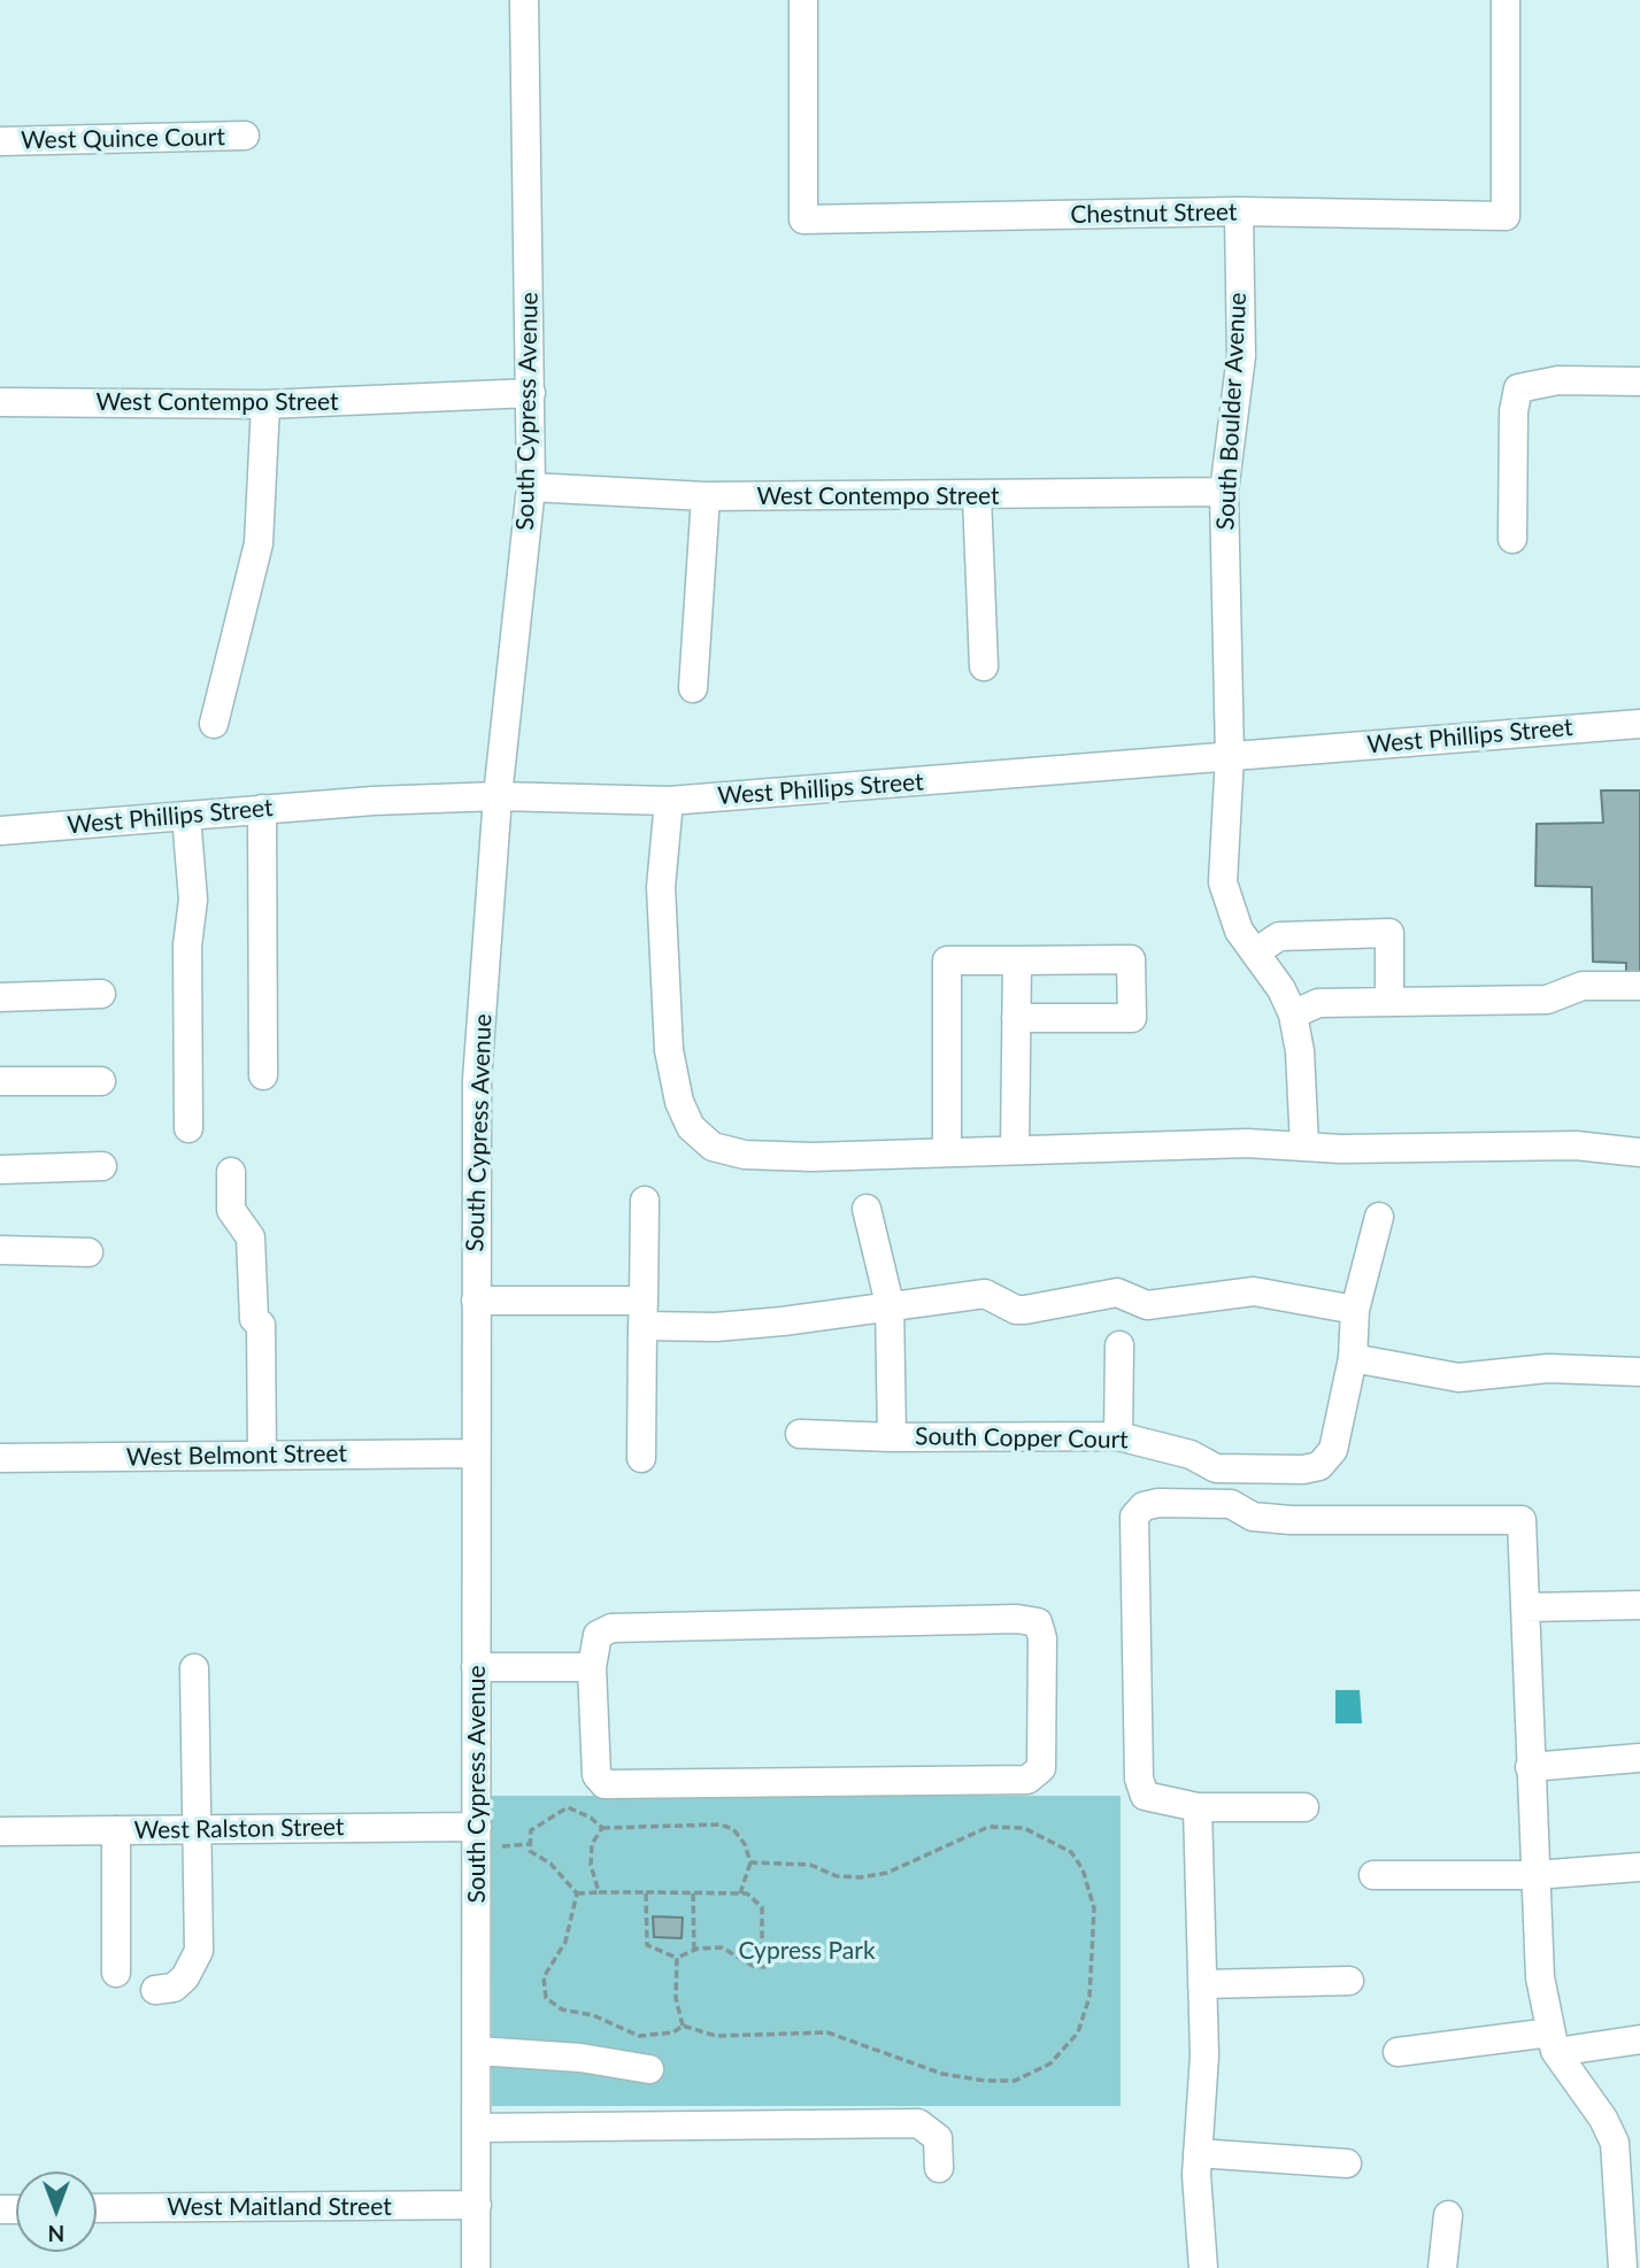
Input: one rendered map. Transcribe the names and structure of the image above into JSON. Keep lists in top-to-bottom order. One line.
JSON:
{"streets":{"street":["West Quince Court","Chestnut Street","West Contempo Street","South Cypress Avenue","South Boulder Avenue","West Phillips Street","South Copper Court","West Belmont Street","West Ralston Street","West Maitland Street"]},"crossings":[["Chestnut Street","South Boulder Avenue"],["West Contempo Street","South Cypress Avenue"],["West Contempo Street","South Boulder Avenue"],["South Cypress Avenue","West Phillips Street"],["South Cypress Avenue","West Belmont Street"],["South Cypress Avenue","West Ralston Street"],["South Cypress Avenue","West Maitland Street"],["South Boulder Avenue","West Phillips Street"]],"parks":["Cypress Park"],"north":"bottom"}
